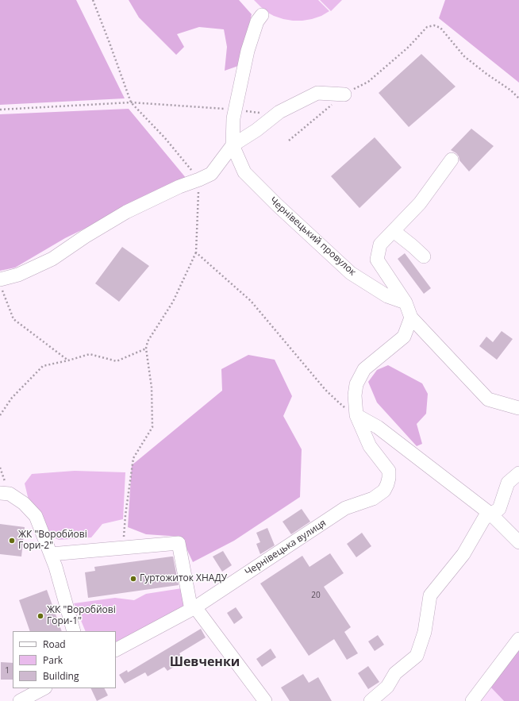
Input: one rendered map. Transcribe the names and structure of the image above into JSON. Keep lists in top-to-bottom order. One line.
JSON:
{"streets":{"street":["Чернівецький провулок","Чернівецька вулиця"]},"districts":["Шевченки"],"places":["ЖК \"Воробйові Гори-2\"","Гуртожиток ХНАДУ","ЖК \"Воробйові Гори-1\""],"house_numbers":["20","1"],"legend":["Road","Park","Building"]}
